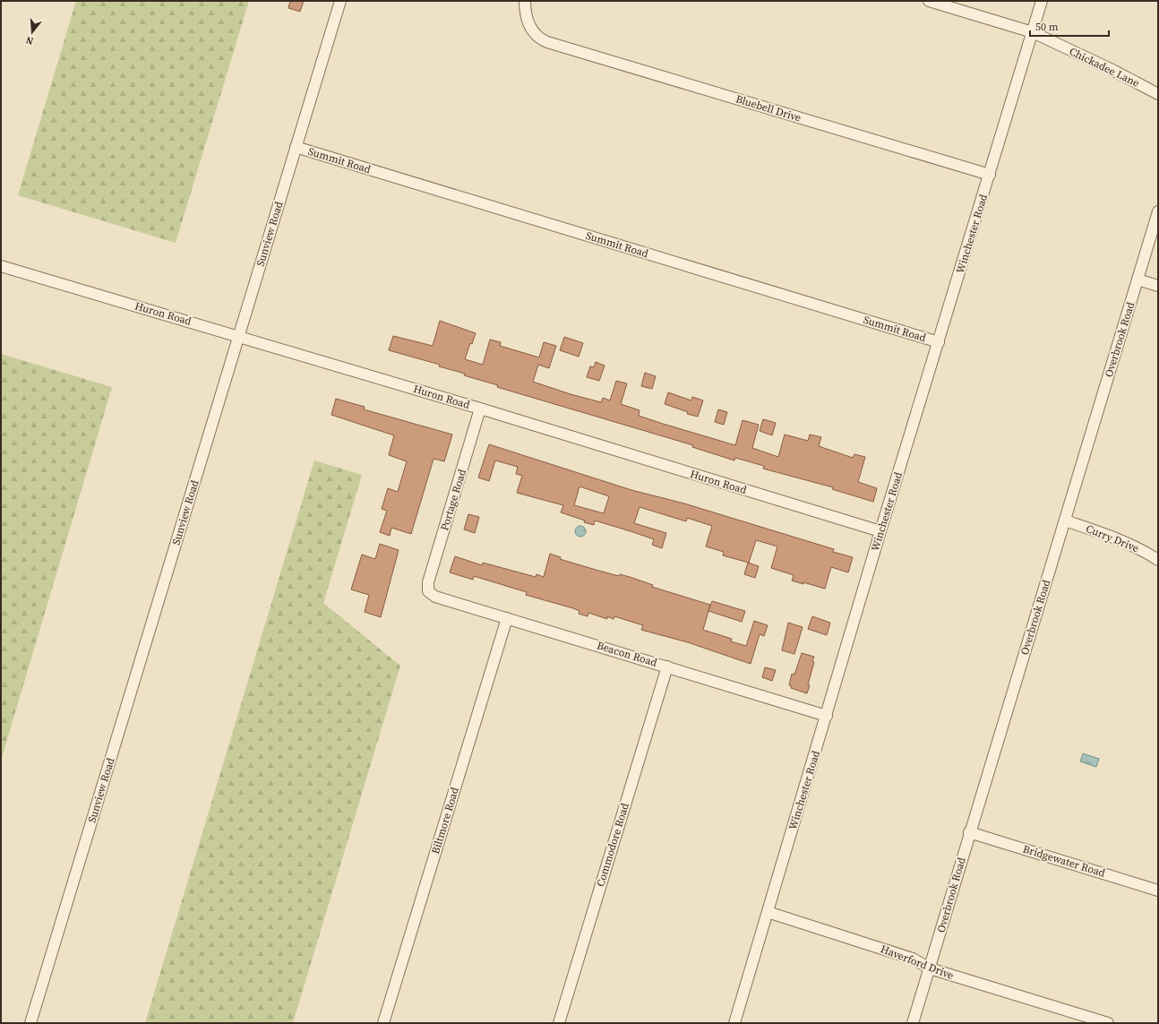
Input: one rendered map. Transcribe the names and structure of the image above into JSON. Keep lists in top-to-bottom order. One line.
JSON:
{"streets":{"street":["Chickadee Lane","Bluebell Drive","Summit Road","Sunview Road","Winchester Road","Huron Road","Overbrook Road","Portage Road","Curry Drive","Beacon Road","Biltmore Road","Commodore Road","Bridgewater Road","Haverford Drive"]},"crossings":[["Chickadee Lane","Winchester Road"],["Bluebell Drive","Winchester Road"],["Summit Road","Sunview Road"],["Summit Road","Winchester Road"],["Sunview Road","Huron Road"],["Winchester Road","Huron Road"],["Winchester Road","Beacon Road"],["Winchester Road","Haverford Drive"],["Huron Road","Portage Road"],["Overbrook Road","Curry Drive"],["Overbrook Road","Bridgewater Road"],["Overbrook Road","Haverford Drive"],["Portage Road","Beacon Road"],["Beacon Road","Biltmore Road"],["Beacon Road","Commodore Road"]],"scale_bar":"50 m","north":"bottom"}
